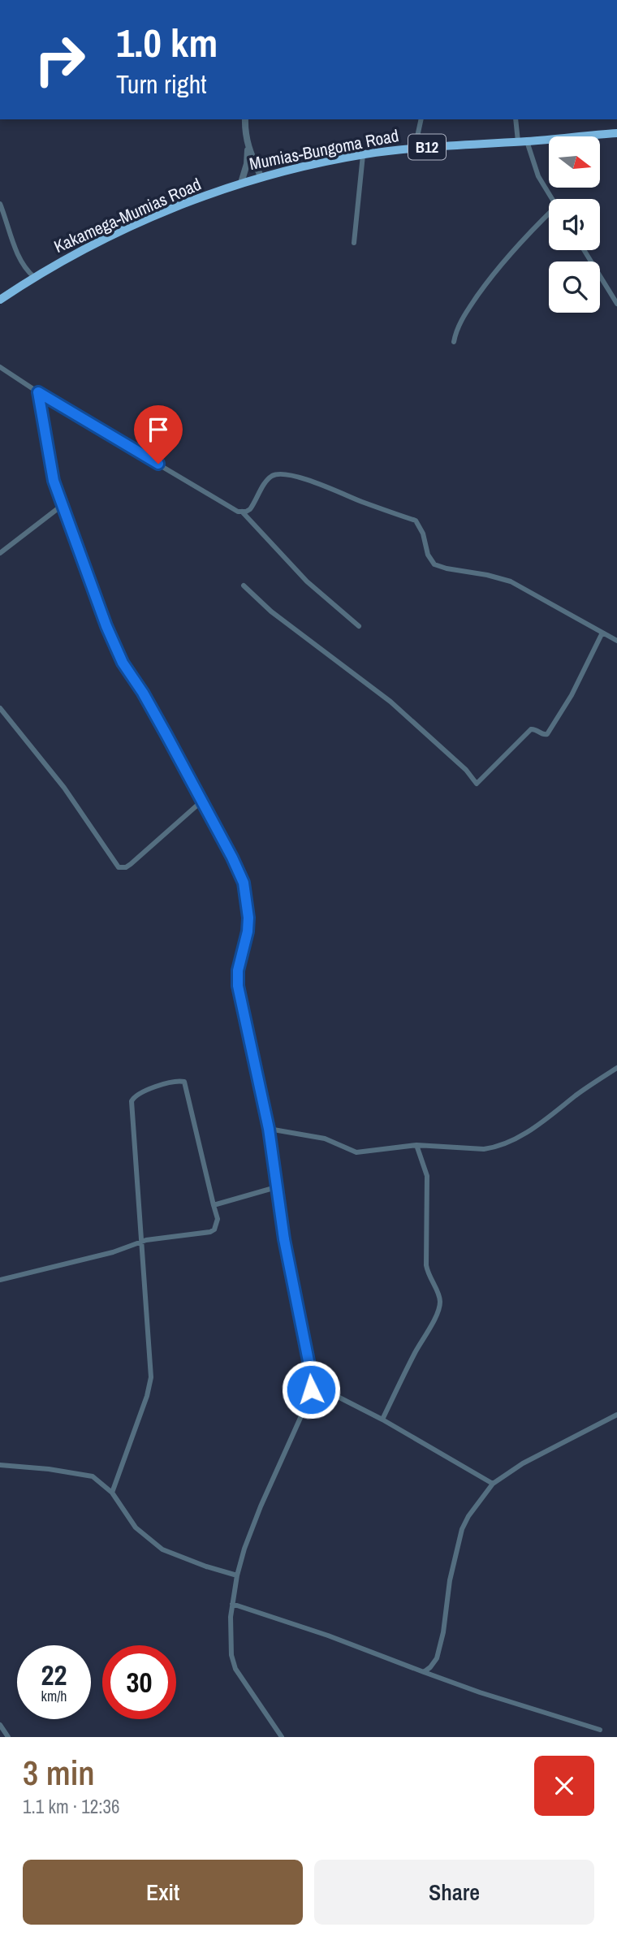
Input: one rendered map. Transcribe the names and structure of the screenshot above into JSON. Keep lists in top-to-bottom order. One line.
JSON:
{"streets":{"highway":["B12","Mumias-Bungoma Road","Kakamega-Mumias Road"]},"crossings":[["Mumias-Bungoma Road","Kakamega-Mumias Road"]],"north":"right","page":{"turn":["1.0 km","Turn right"],"speed":"22 km/h","limit":"30","heading":["3 min","1.1 km · 12:36"],"buttons":["Exit","Share"]}}
